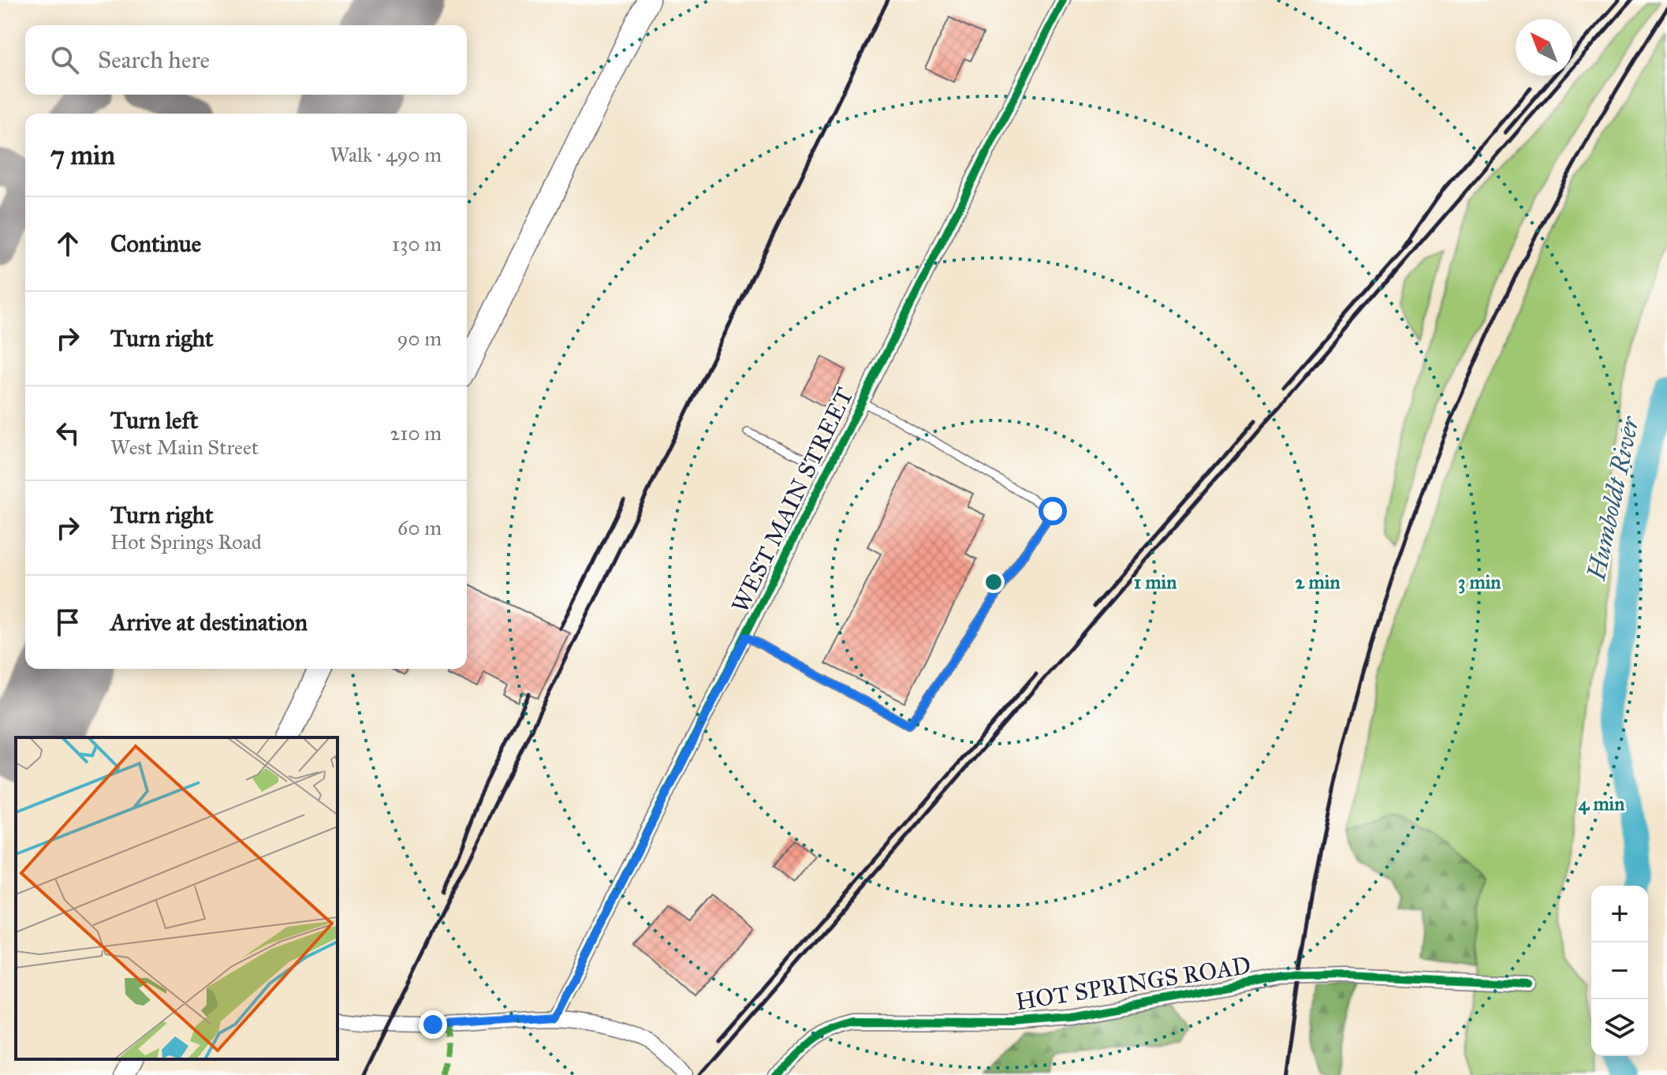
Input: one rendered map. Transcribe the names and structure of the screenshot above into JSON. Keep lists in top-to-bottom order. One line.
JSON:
{"streets":{"street":["WEST MAIN STREET","HOT SPRINGS ROAD"]},"water":["Humboldt River"],"north":"top left","page":{"search":"Search here","heading":["7 min","Walk · 490 m"],"list":[["Continue","130 m"],["Turn right","90 m"],["Turn left","West Main Street","210 m"],["Turn right","Hot Springs Road","60 m"],"Arrive at destination"],"map_buttons":["+","−"]},"rings":["1 min","2 min","3 min","4 min"]}
